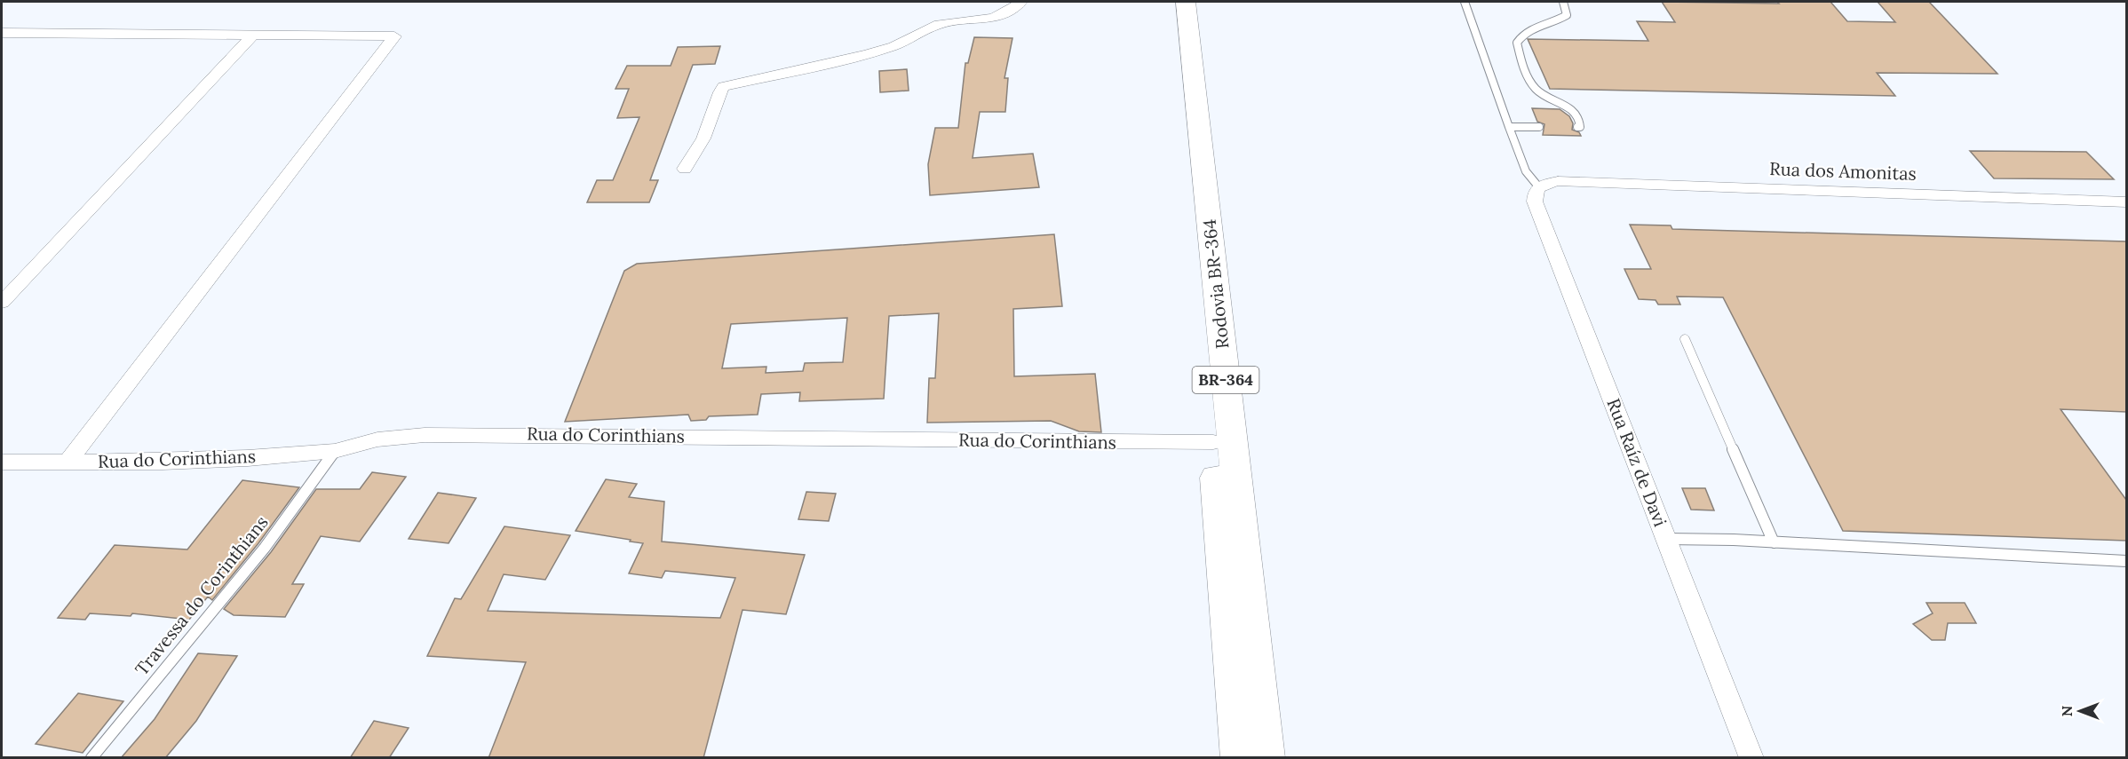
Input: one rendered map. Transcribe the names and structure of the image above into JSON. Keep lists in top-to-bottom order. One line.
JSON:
{"streets":{"highway":["Rodovia BR-364","BR-364"],"street":["Rua dos Amonitas","Rua do Corinthians","Rua Raíz de Davi"],"lane":["Travessa do Corinthians"]},"crossings":[["Rua dos Amonitas","Rua Raíz de Davi"],["BR-364","Rua do Corinthians"],["Rua do Corinthians","Travessa do Corinthians"]],"north":"left"}
